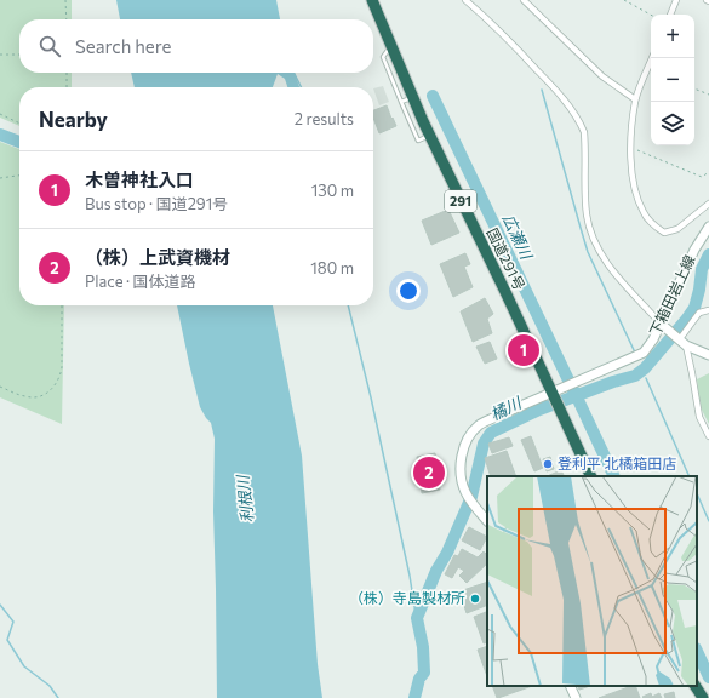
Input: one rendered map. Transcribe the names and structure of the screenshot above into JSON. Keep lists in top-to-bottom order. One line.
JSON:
{"streets":{"highway":["291","国道291号"],"street":["下箱田岩上線"]},"crossings":[["国道291号","下箱田岩上線"]],"water":["広瀬川","橘川","利根川"],"places":["登利平 北橘箱田店","（株）寺島製材所"],"page":{"map_buttons":["+","−"],"search":"Search here","heading":["Nearby","2 results"],"list":[{"mark":"1","name":"木曽神社入口","note":"Bus stop · 国道291号","value":"130 m"},{"mark":"2","name":"（株）上武資機材","note":"Place · 国体道路","value":"180 m"}],"pins":["1","2"]}}
